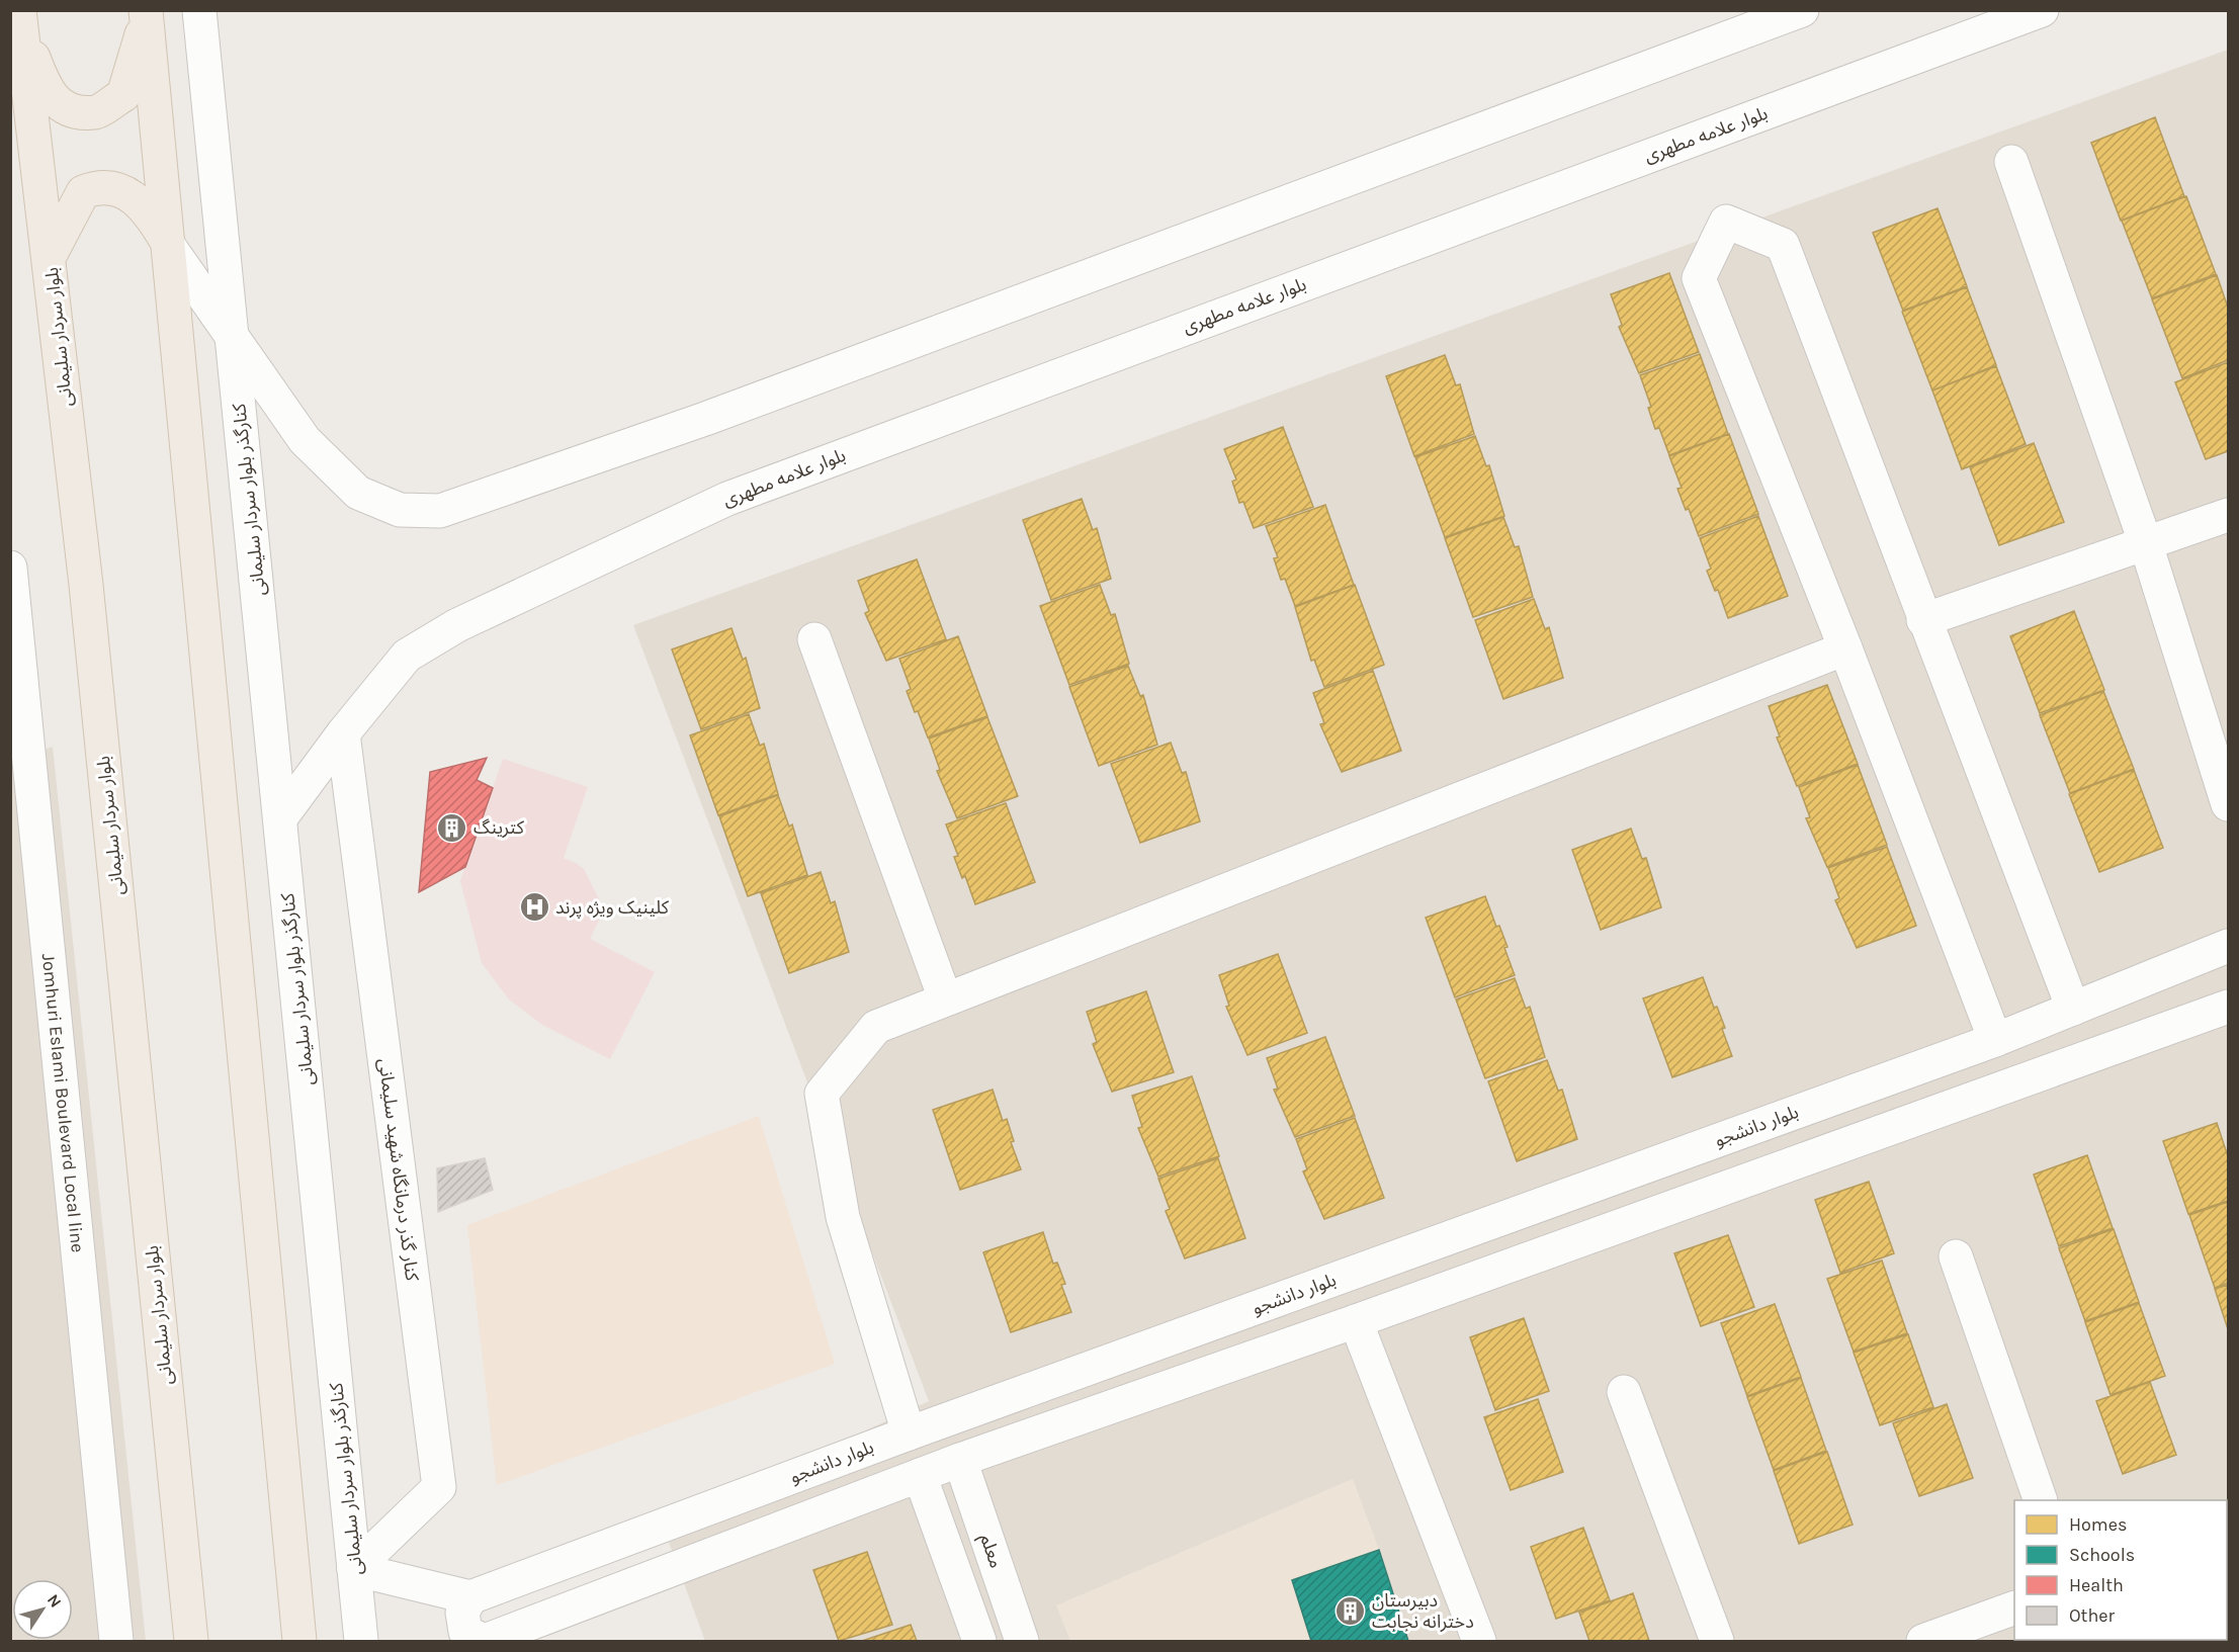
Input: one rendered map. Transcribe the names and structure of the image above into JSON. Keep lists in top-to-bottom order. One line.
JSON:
{"streets":{"main road":["بلوار سردار سلیمانی"],"street":["بلوار علامه مطهری","کنارگذر بلوار سردار سلیمانی","Jomhuri Eslami Boulevard Local line","بلوار دانشجو","کنار گذر درمانگاه شهید سلیمانی","معلم"]},"crossings":[["بلوار علامه مطهری","کنارگذر بلوار سردار سلیمانی"],["بلوار علامه مطهری","کنار گذر درمانگاه شهید سلیمانی"],["کنارگذر بلوار سردار سلیمانی","کنار گذر درمانگاه شهید سلیمانی"]],"places":{"building":["کترینگ","دبیرستان دخترانه نجابت"],"hospital":["کلینیک ویژه پرند"]},"legend":["Homes","Schools","Health","Other"],"north":"top right"}
